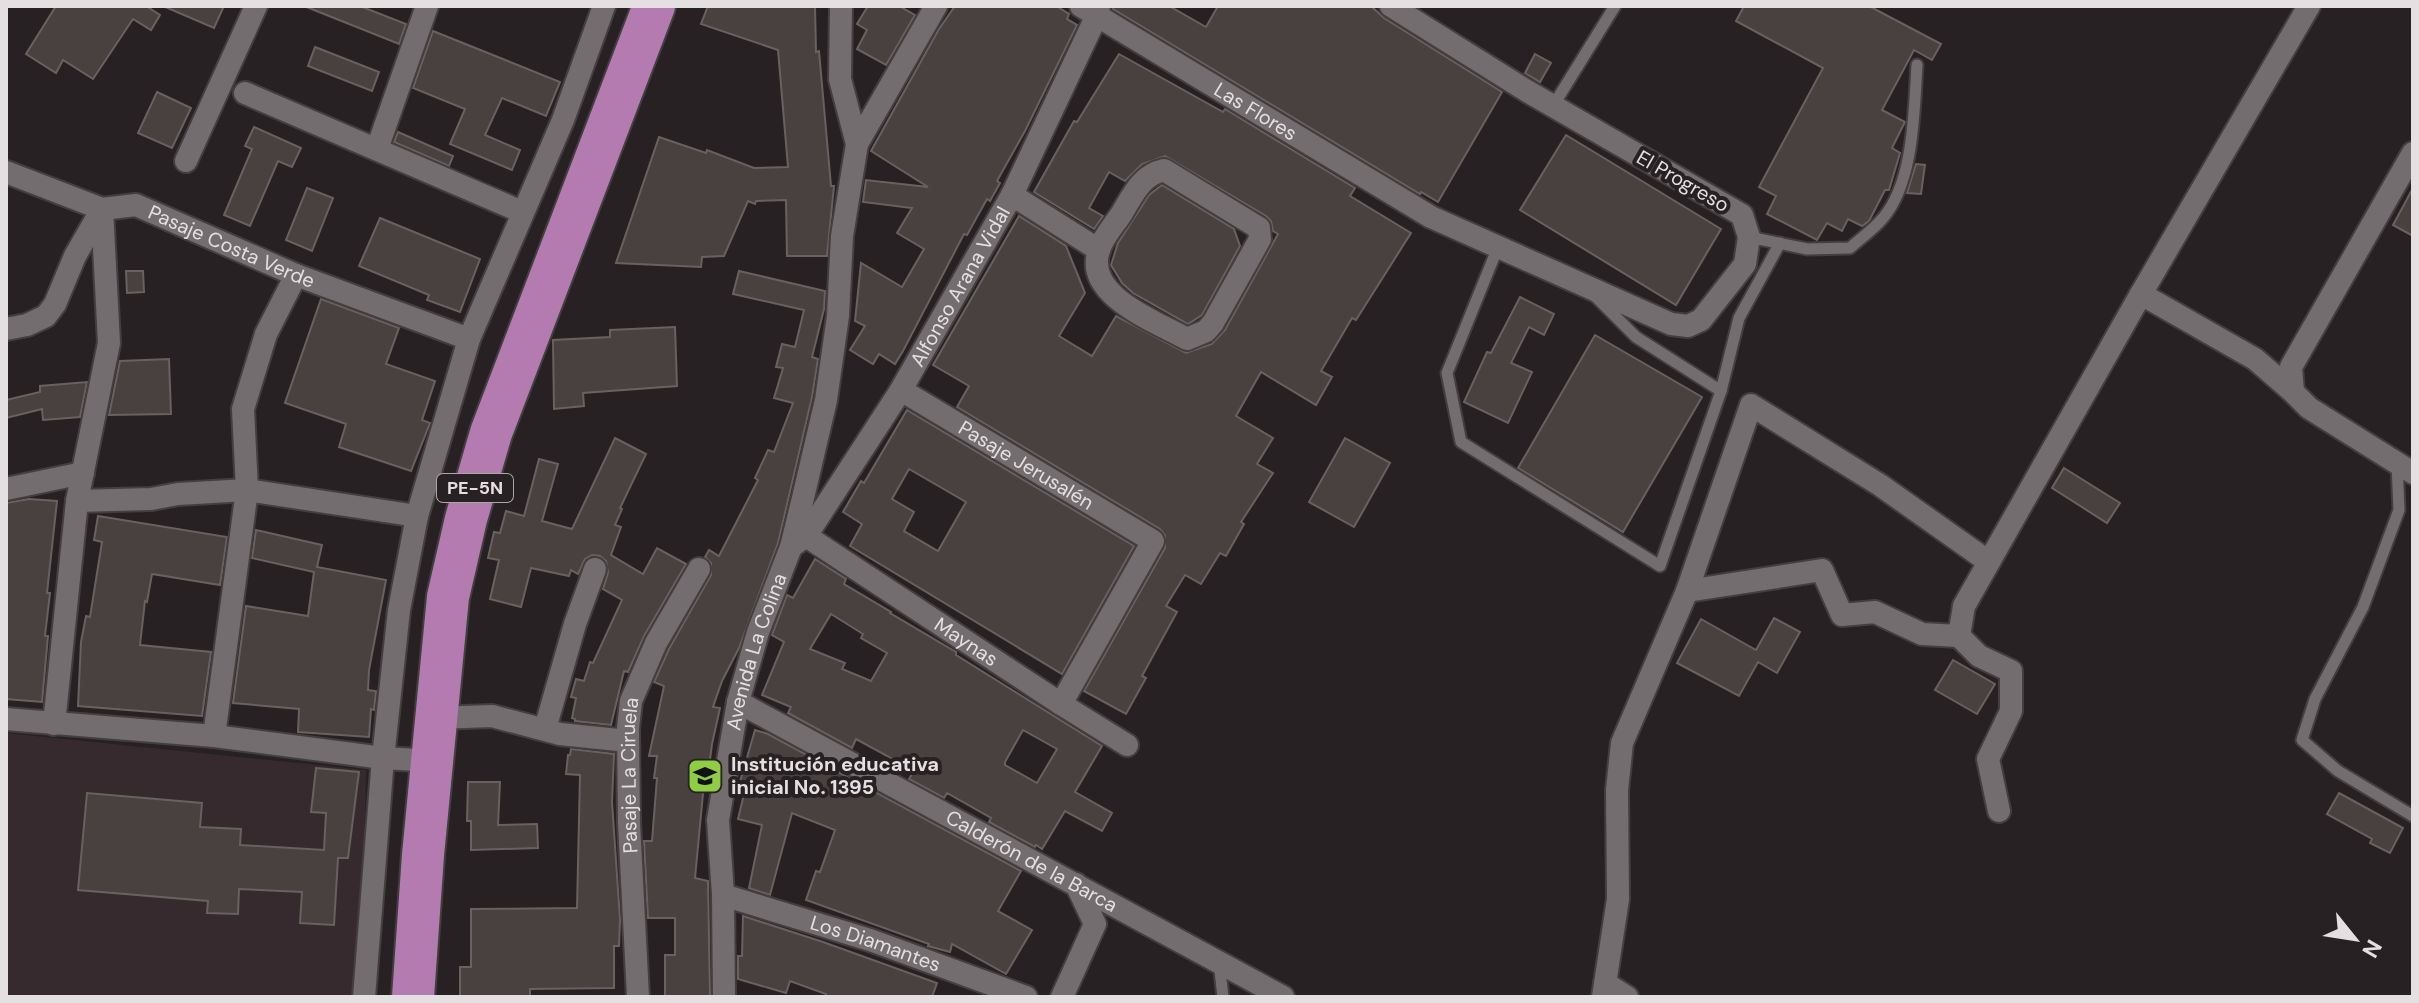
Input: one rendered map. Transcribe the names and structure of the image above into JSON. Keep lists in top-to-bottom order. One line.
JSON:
{"streets":{"highway":["PE-5N"],"street":["Las Flores","El Progreso","Pasaje Costa Verde","Alfonso Arana Vidal","Pasaje Jerusalén","Maynas","Avenida La Colina","Pasaje La Ciruela","Calderón de la Barca","Los Diamantes"]},"crossings":[["Las Flores","Alfonso Arana Vidal"],["Alfonso Arana Vidal","Pasaje Jerusalén"],["Alfonso Arana Vidal","Maynas"],["Alfonso Arana Vidal","Avenida La Colina"],["Pasaje Jerusalén","Maynas"],["Maynas","Avenida La Colina"],["Avenida La Colina","Calderón de la Barca"],["Avenida La Colina","Los Diamantes"]],"places":{"school or university":["Institución educativa inicial No. 1395"]},"north":"bottom right"}
